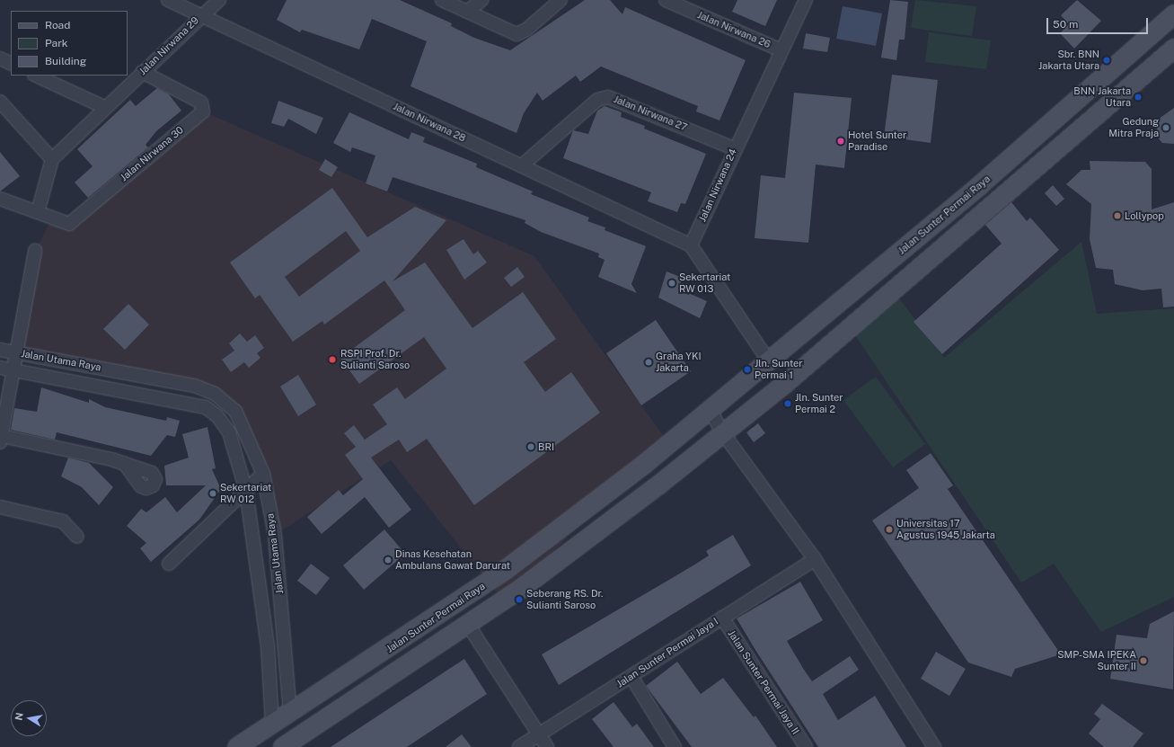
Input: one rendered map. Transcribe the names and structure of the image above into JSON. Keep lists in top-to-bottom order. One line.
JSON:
{"streets":{"street":["Jalan Nirwana 26","Jalan Nirwana 29","Jalan Nirwana 27","Jalan Nirwana 28","Jalan Nirwana 30","Jalan Nirwana 24","Jalan Sunter Permai Raya","Jalan Utama Raya","Jalan Sunter Permai Jaya I","Jalan Sunter Permai Jaya II"]},"crossings":[["Jalan Nirwana 26","Jalan Nirwana 24"],["Jalan Nirwana 29","Jalan Nirwana 28"],["Jalan Nirwana 29","Jalan Nirwana 30"],["Jalan Nirwana 27","Jalan Nirwana 28"],["Jalan Nirwana 27","Jalan Nirwana 24"],["Jalan Nirwana 28","Jalan Nirwana 24"],["Jalan Sunter Permai Raya","Jalan Utama Raya"],["Jalan Sunter Permai Jaya I","Jalan Sunter Permai Jaya II"]],"places":["Sbr. BNN Jakarta Utara","BNN Jakarta Utara","Gedung Mitra Praja","Hotel Sunter Paradise","Lollypop","Sekertariat RW 013","RSPI Prof. Dr. Sulianti Saroso","Graha YKI Jakarta","Jln. Sunter Permai 1","Jln. Sunter Permai 2","BRI","Sekertariat RW 012","Universitas 17 Agustus 1945 Jakarta","Dinas Kesehatan Ambulans Gawat Darurat","Seberang RS. Dr. Sulianti Saroso","SMP-SMA IPEKA Sunter II"],"legend":["Road","Park","Building"],"scale_bar":"50 m","north":"left"}
